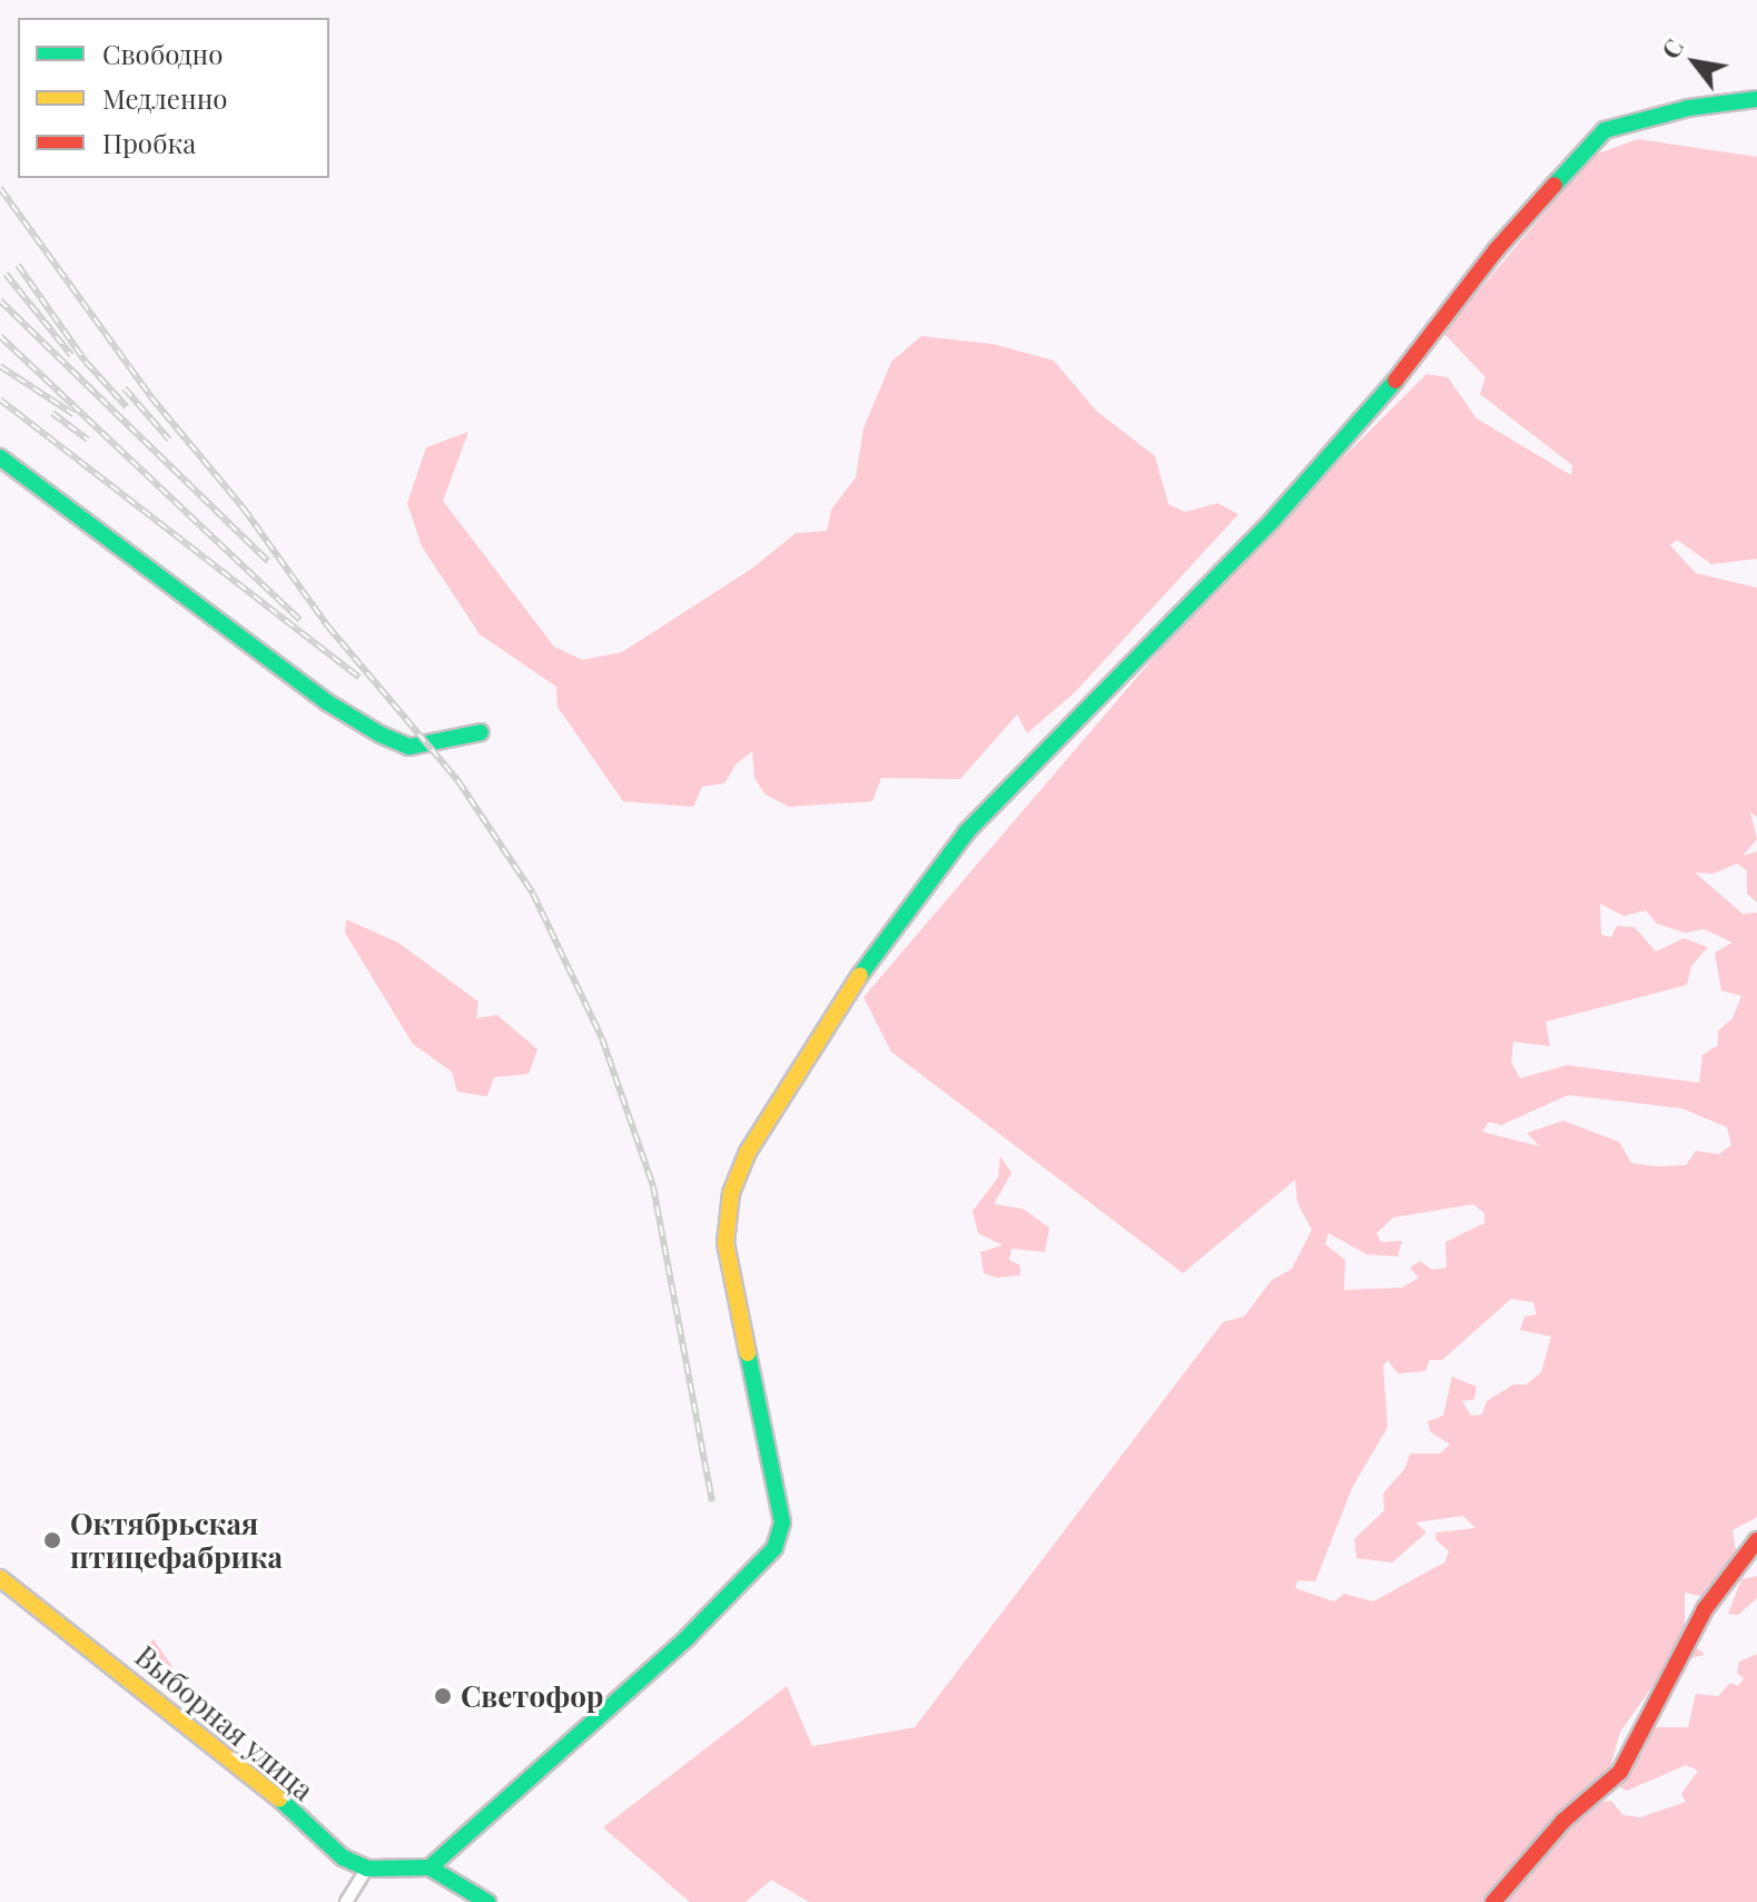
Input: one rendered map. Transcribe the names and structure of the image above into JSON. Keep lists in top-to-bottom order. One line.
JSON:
{"streets":{"street":["Выборная улица"]},"places":["Октябрьская птицефабрика","Светофор"],"legend":["Свободно","Медленно","Пробка"],"north":"top left"}
